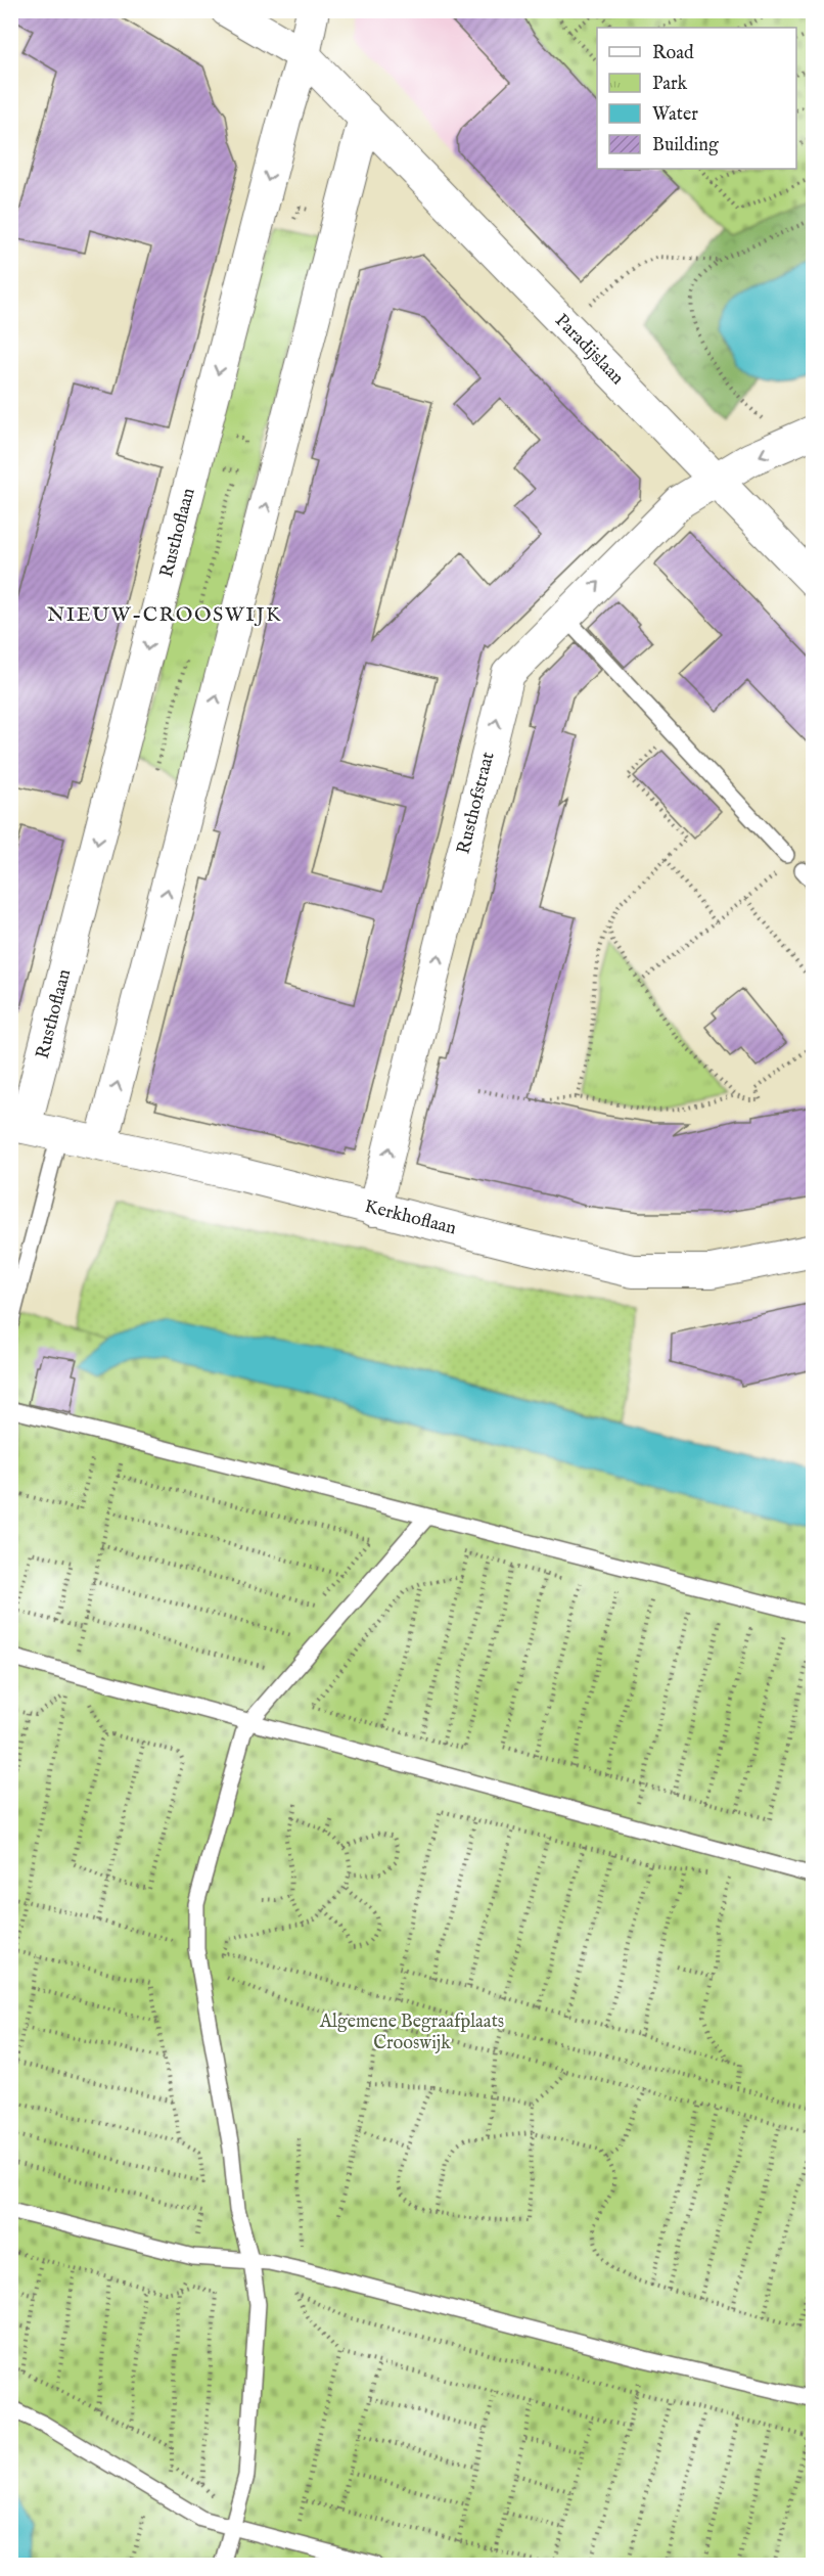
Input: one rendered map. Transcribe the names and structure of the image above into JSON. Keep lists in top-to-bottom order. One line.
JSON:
{"streets":{"street":["Paradijslaan","Rusthoflaan","Rusthofstraat","Kerkhoflaan"]},"crossings":[["Paradijslaan","Rusthoflaan"],["Paradijslaan","Rusthofstraat"],["Rusthoflaan","Kerkhoflaan"],["Rusthofstraat","Kerkhoflaan"]],"districts":["NIEUW-CROOSWIJK"],"parks":["Algemene Begraafplaats Crooswijk"],"legend":["Road","Park","Water","Building"]}
